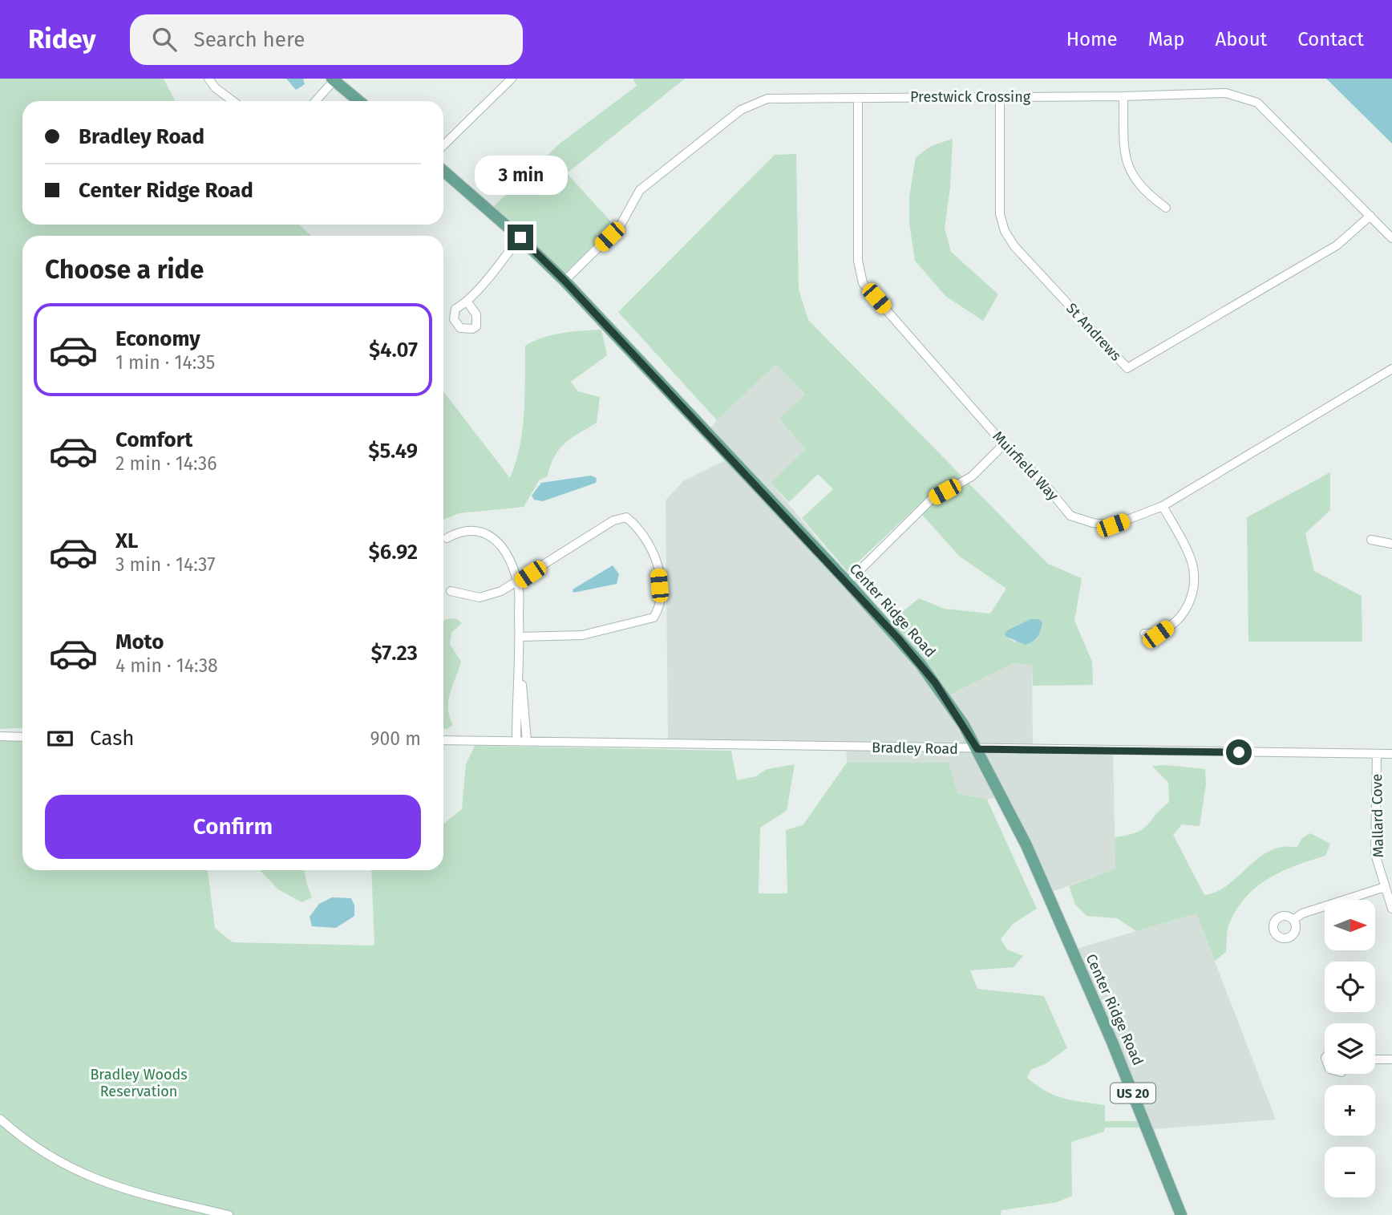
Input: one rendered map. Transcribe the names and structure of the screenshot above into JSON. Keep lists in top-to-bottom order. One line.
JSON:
{"streets":{"main road":["Center Ridge Road","US 20"],"street":["Prestwick Crossing","St Andrews","Muirfield Way","Bradley Road","Mallard Cove"]},"crossings":[["Prestwick Crossing","St Andrews"],["Prestwick Crossing","Muirfield Way"],["Prestwick Crossing","Center Ridge Road"],["Center Ridge Road","Bradley Road"],["Bradley Road","Mallard Cove"]],"parks":["Bradley Woods Reservation"],"north":"right","page":{"header":"Ridey","search":"Search here","nav":["Home","Map","About","Contact"],"banner":["Bradley Road","Center Ridge Road"],"bubble":"3 min","heading":"Choose a ride","list":[{"name":"Economy","note":"1 min · 14:35","value":"$4.07"},{"name":"Comfort","note":"2 min · 14:36","value":"$5.49"},{"name":"XL","note":"3 min · 14:37","value":"$6.92"},{"name":"Moto","note":"4 min · 14:38","value":"$7.23"}],"pay":["Cash","900 m"],"buttons":"Confirm","map_buttons":["+","−"]}}
